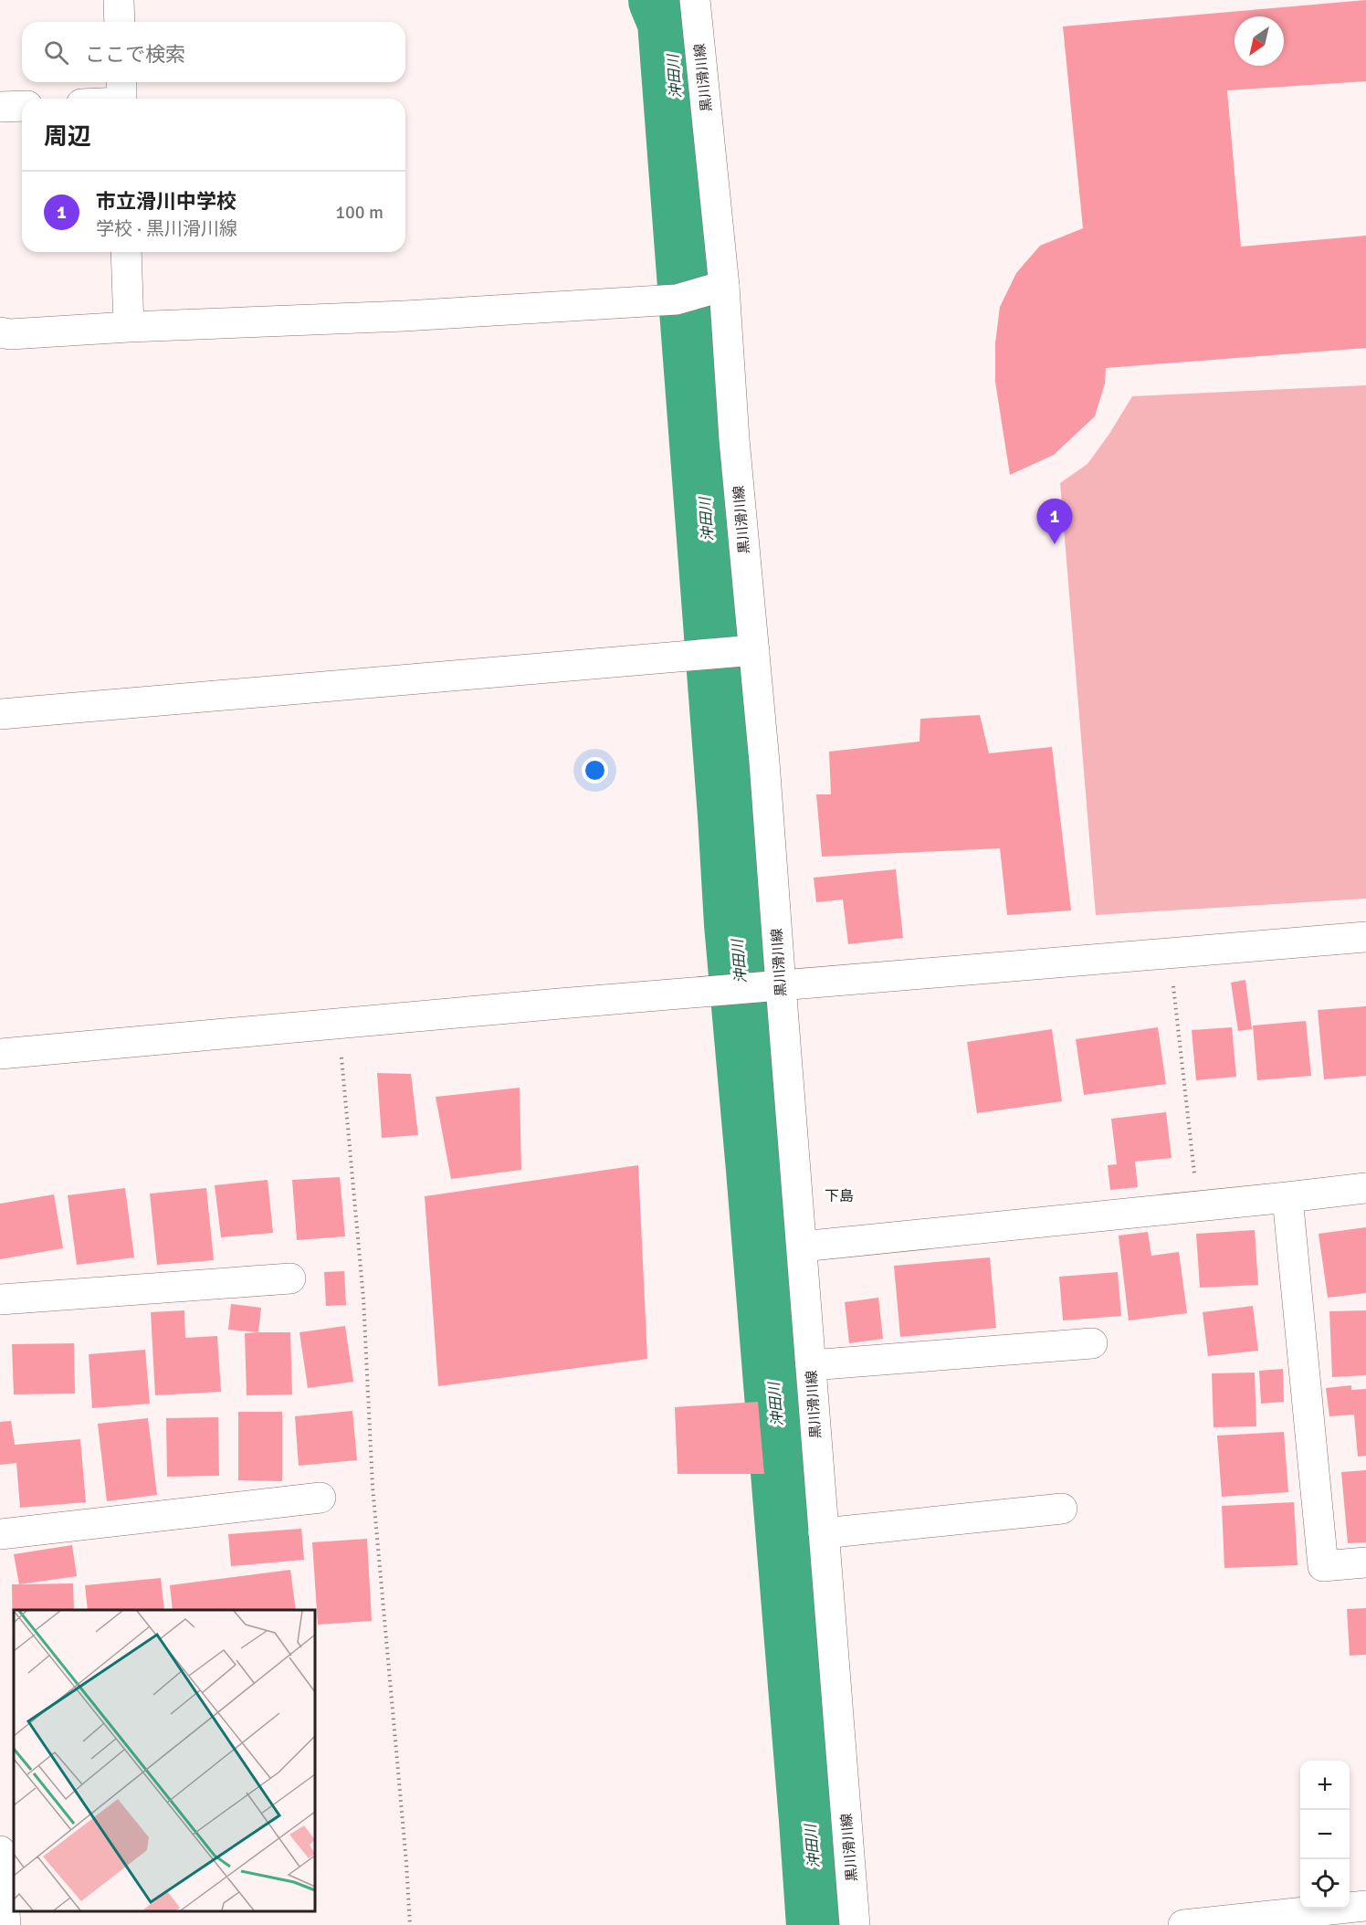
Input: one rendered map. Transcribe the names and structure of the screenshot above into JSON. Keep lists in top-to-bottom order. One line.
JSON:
{"streets":{"street":["黒川滑川線"]},"districts":["下島"],"water":["沖田川"],"north":"bottom left","page":{"search":"ここで検索","heading":"周辺","list":[{"mark":"1","name":"市立滑川中学校","note":"学校 · 黒川滑川線","value":"100 m"}],"pins":"1","map_buttons":["+","−"]}}
